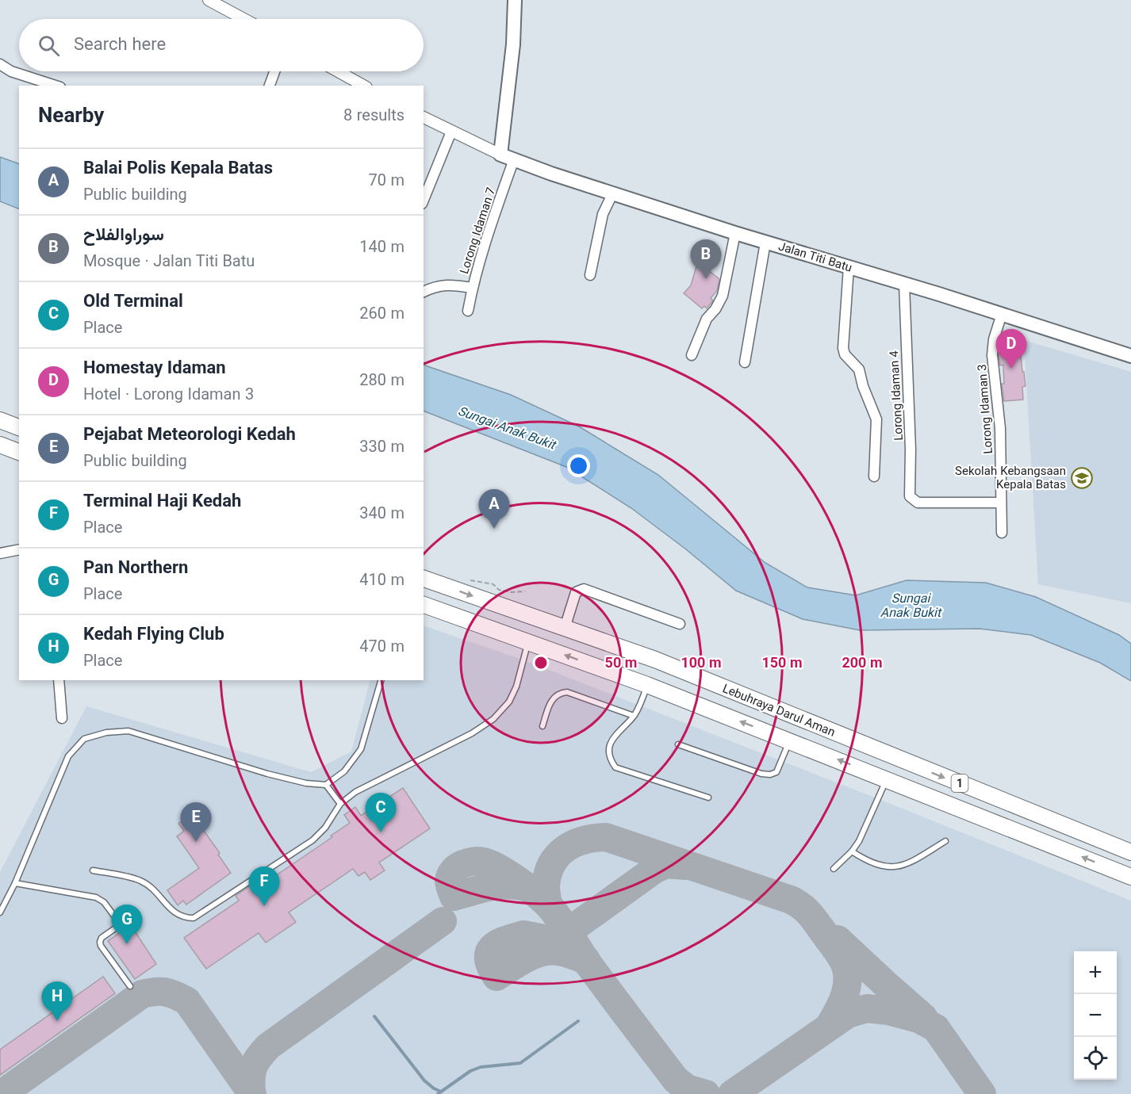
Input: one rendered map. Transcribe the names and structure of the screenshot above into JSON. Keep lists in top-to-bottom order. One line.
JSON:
{"streets":{"highway":["Lebuhraya Darul Aman","1"],"main road":["Jalan Titi Batu"],"street":["Lorong Idaman 7","Lorong Idaman 4","Lorong Idaman 3"]},"crossings":[["Lorong Idaman 7","Jalan Titi Batu"],["Jalan Titi Batu","Lorong Idaman 4"],["Jalan Titi Batu","Lorong Idaman 3"],["Lorong Idaman 4","Lorong Idaman 3"]],"water":["Sungai Anak Bukit"],"places":{"school or university":["Sekolah Kebangsaan Kepala Batas"]},"page":{"search":"Search here","heading":["Nearby","8 results"],"list":[{"mark":"A","name":"Balai Polis Kepala Batas","note":"Public building","value":"70 m"},{"mark":"B","name":"سوراوالفلاح","note":"Mosque · Jalan Titi Batu","value":"140 m"},{"mark":"C","name":"Old Terminal","note":"Place","value":"260 m"},{"mark":"D","name":"Homestay Idaman","note":"Hotel · Lorong Idaman 3","value":"280 m"},{"mark":"E","name":"Pejabat Meteorologi Kedah","note":"Public building","value":"330 m"},{"mark":"F","name":"Terminal Haji Kedah","note":"Place","value":"340 m"},{"mark":"G","name":"Pan Northern","note":"Place","value":"410 m"},{"mark":"H","name":"Kedah Flying Club","note":"Place","value":"470 m"}],"pins":["B","D","A","C","E","F","G","H"],"map_buttons":["+","−"]},"rings":["50 m","100 m","150 m","200 m"]}
